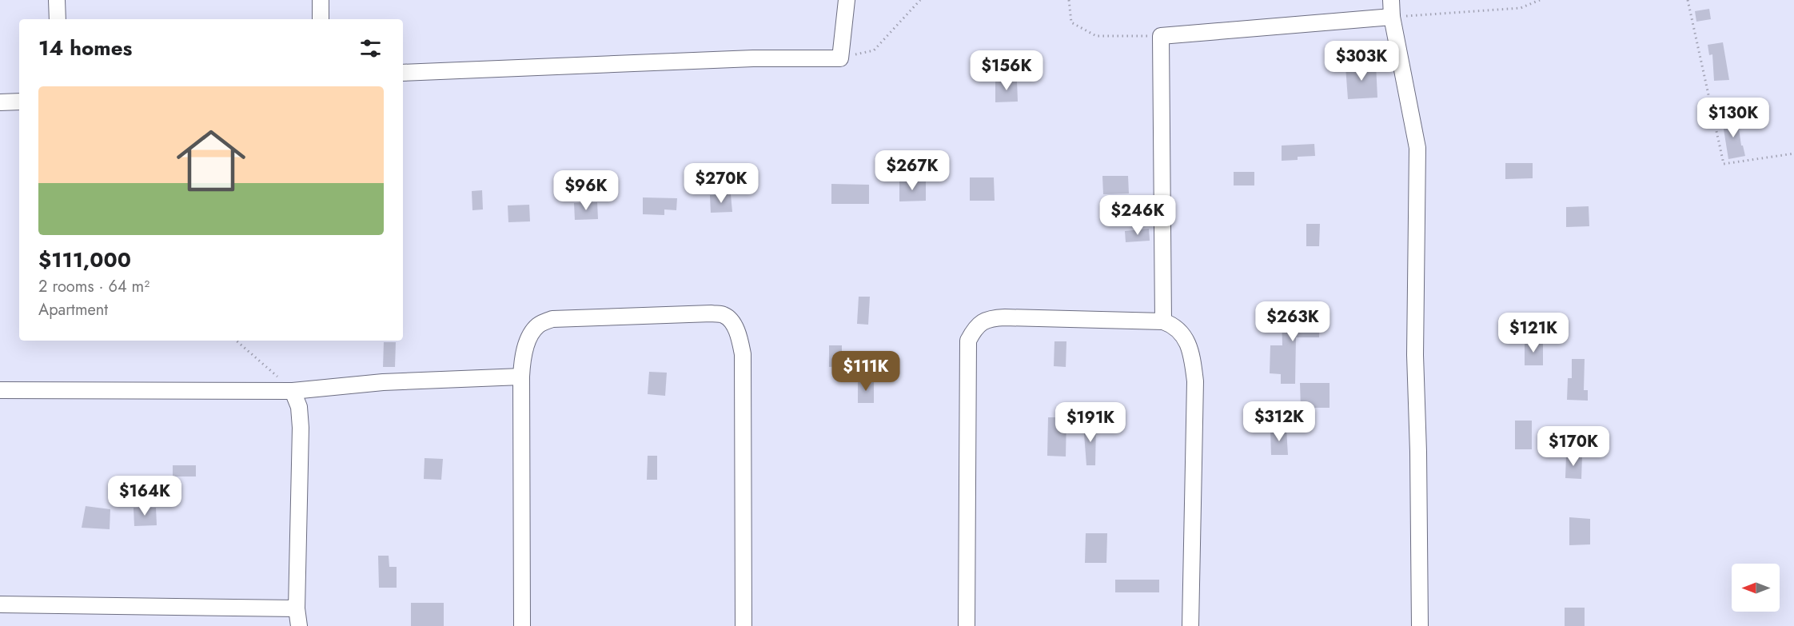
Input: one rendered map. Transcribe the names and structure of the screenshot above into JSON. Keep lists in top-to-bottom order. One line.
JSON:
{"north":"left","page":{"heading":"14 homes","price":["$303K","$156K","$130K","$267K","$270K","$96K","$246K","$263K","$121K","$111K","$312K","$191K","$170K","$164K"],"list":[{"name":"$111,000","note":"2 rooms · 64 m² · Apartment"}]}}
